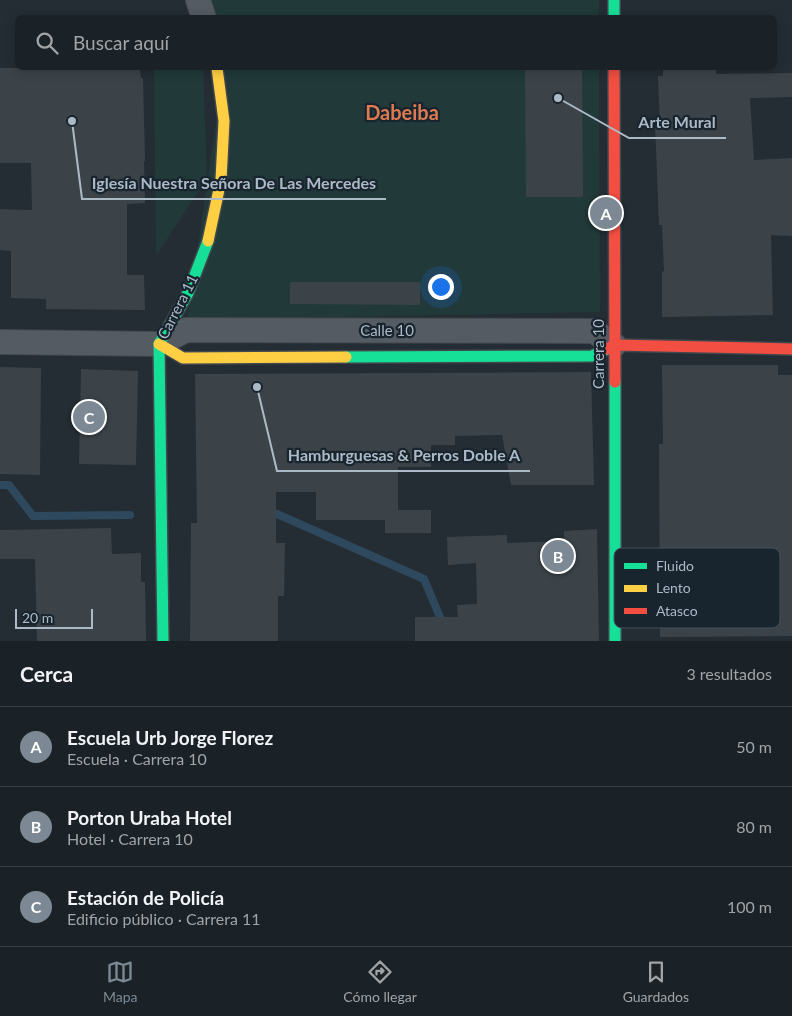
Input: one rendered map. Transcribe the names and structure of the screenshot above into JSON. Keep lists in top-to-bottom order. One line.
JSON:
{"streets":{"street":["Carrera 11","Calle 10","Carrera 10"]},"crossings":[["Carrera 11","Calle 10"],["Calle 10","Carrera 10"]],"districts":["Dabeiba"],"places":["Arte Mural","Iglesía Nuestra Señora De Las Mercedes","Hamburguesas & Perros Doble A"],"legend":["Fluido","Lento","Atasco"],"scale_bar":"20 m","page":{"search":"Buscar aquí","pins":["A","C","B"],"scale":"20 m","heading":["Cerca","3 resultados"],"list":[{"mark":"A","name":"Escuela Urb Jorge Florez","note":"Escuela · Carrera 10","value":"50 m"},{"mark":"B","name":"Porton Uraba Hotel","note":"Hotel · Carrera 10","value":"80 m"},{"mark":"C","name":"Estación de Policía","note":"Edificio público · Carrera 11","value":"100 m"}],"nav":["Mapa","Cómo llegar","Guardados"]}}
